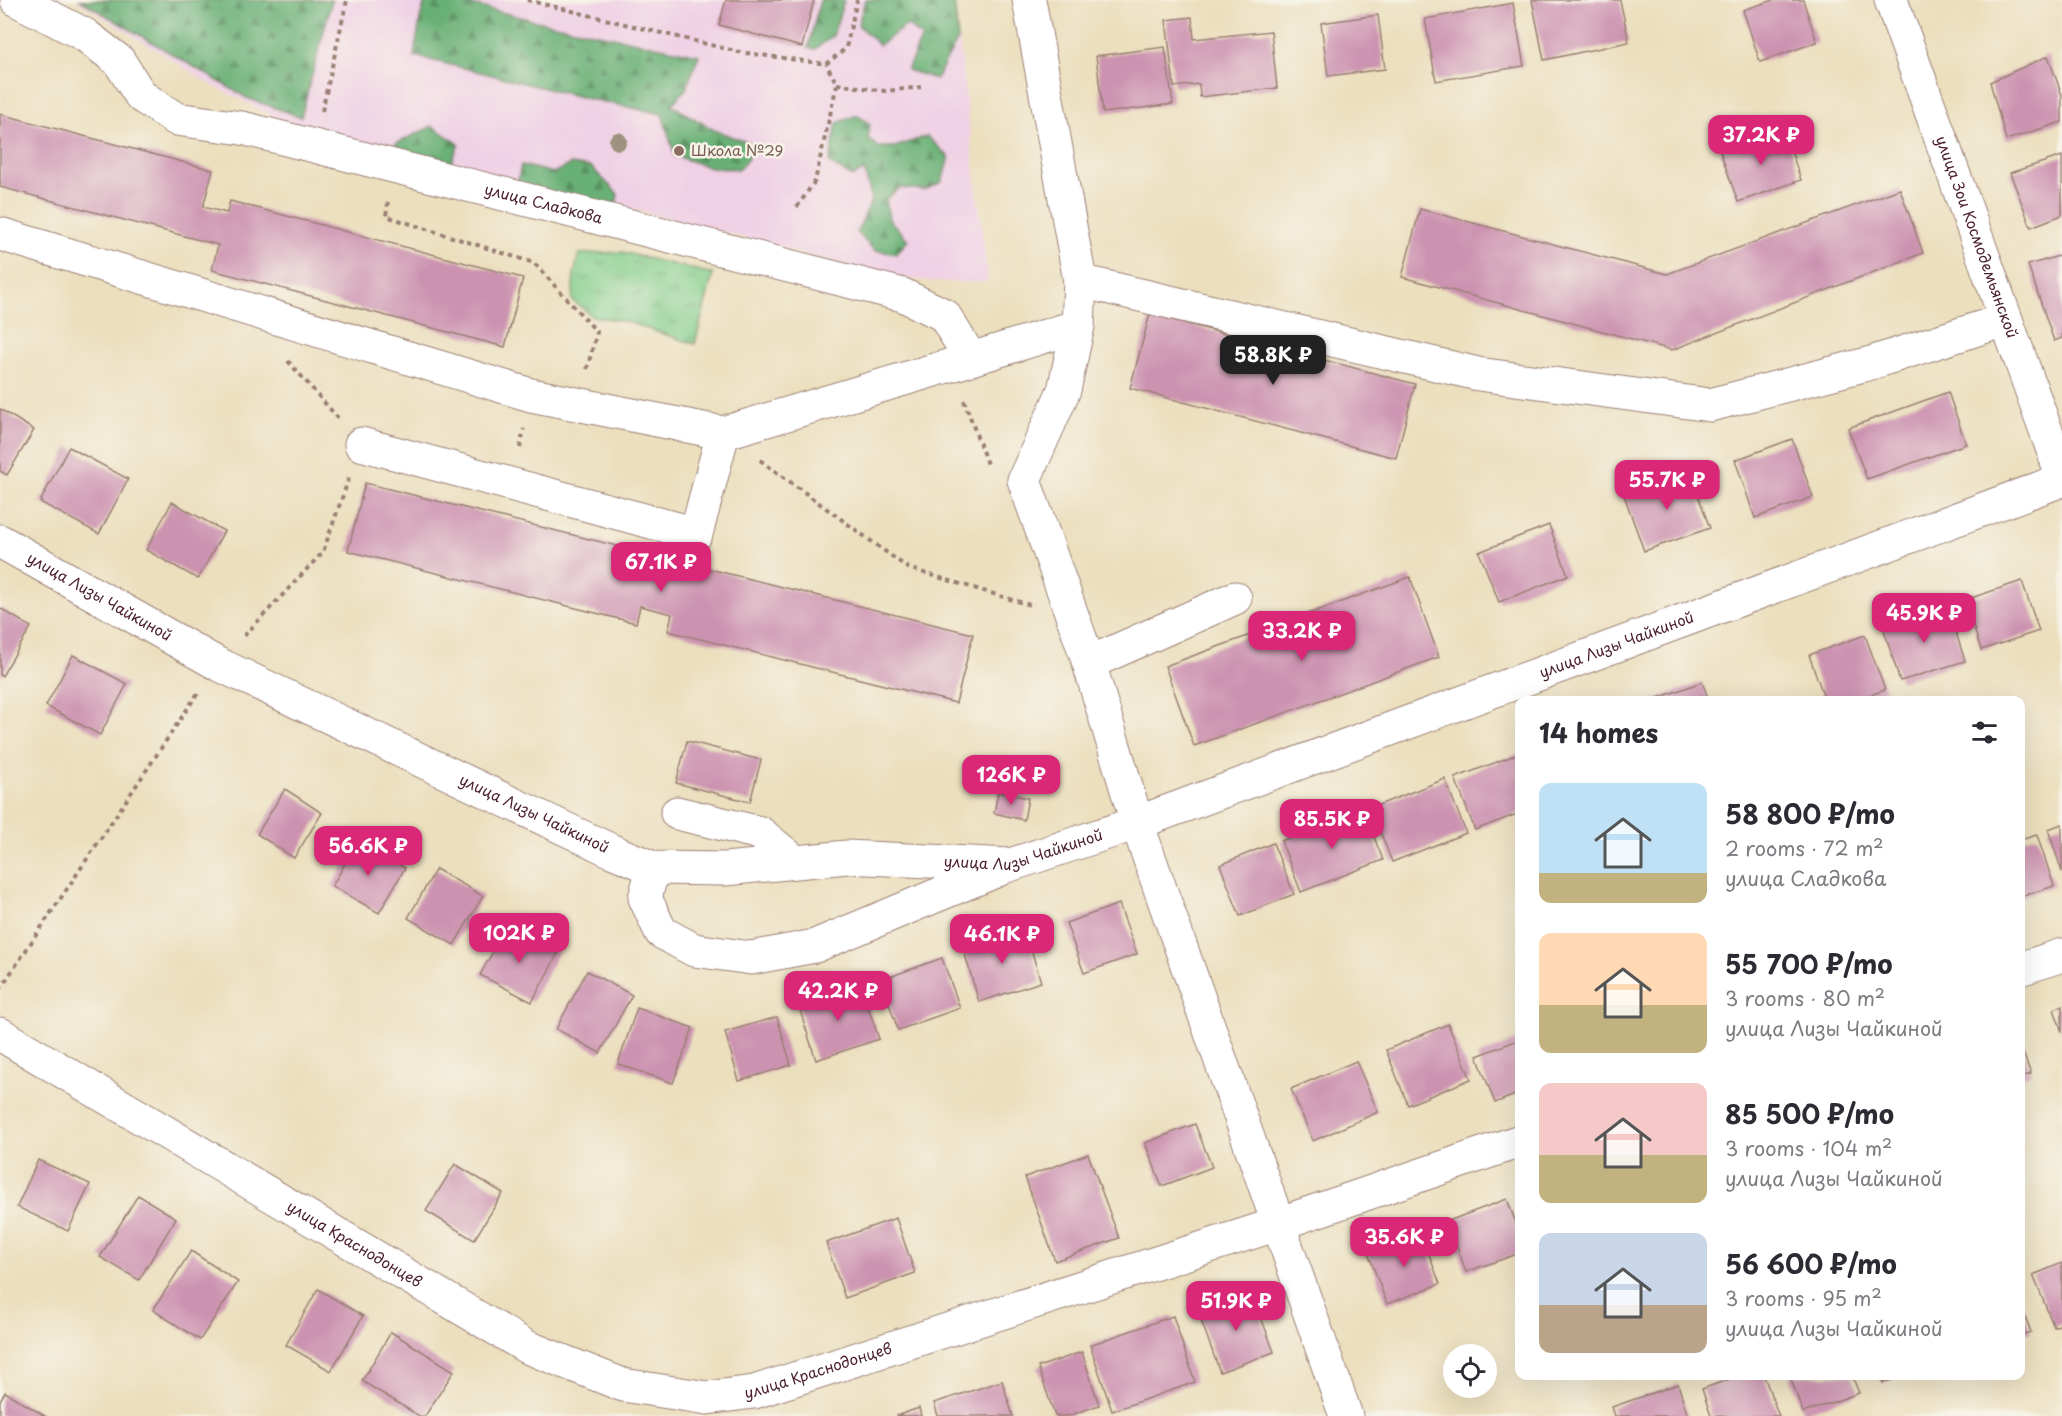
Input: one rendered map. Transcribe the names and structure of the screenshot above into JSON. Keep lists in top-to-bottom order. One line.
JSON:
{"streets":{"street":["улица Сладкова","улица Зои Космодемьянской","улица Лизы Чайкиной","улица Краснодонцев"]},"crossings":[["улица Зои Космодемьянской","улица Лизы Чайкиной"]],"places":["Школа №29"],"page":{"price":["37.2K ₽","58.8K ₽","55.7K ₽","67.1K ₽","45.9K ₽","33.2K ₽","126K ₽","85.5K ₽","56.6K ₽","102K ₽","46.1K ₽","42.2K ₽","35.6K ₽","51.9K ₽"],"heading":"14 homes","list":[{"name":"58 800 ₽/mo","note":"2 rooms · 72 m² · улица Сладкова"},{"name":"55 700 ₽/mo","note":"3 rooms · 80 m² · улица Лизы Чайкиной"},{"name":"85 500 ₽/mo","note":"3 rooms · 104 m² · улица Лизы Чайкиной"},{"name":"56 600 ₽/mo","note":"3 rooms · 95 m² · улица Лизы Чайкиной"}]}}
